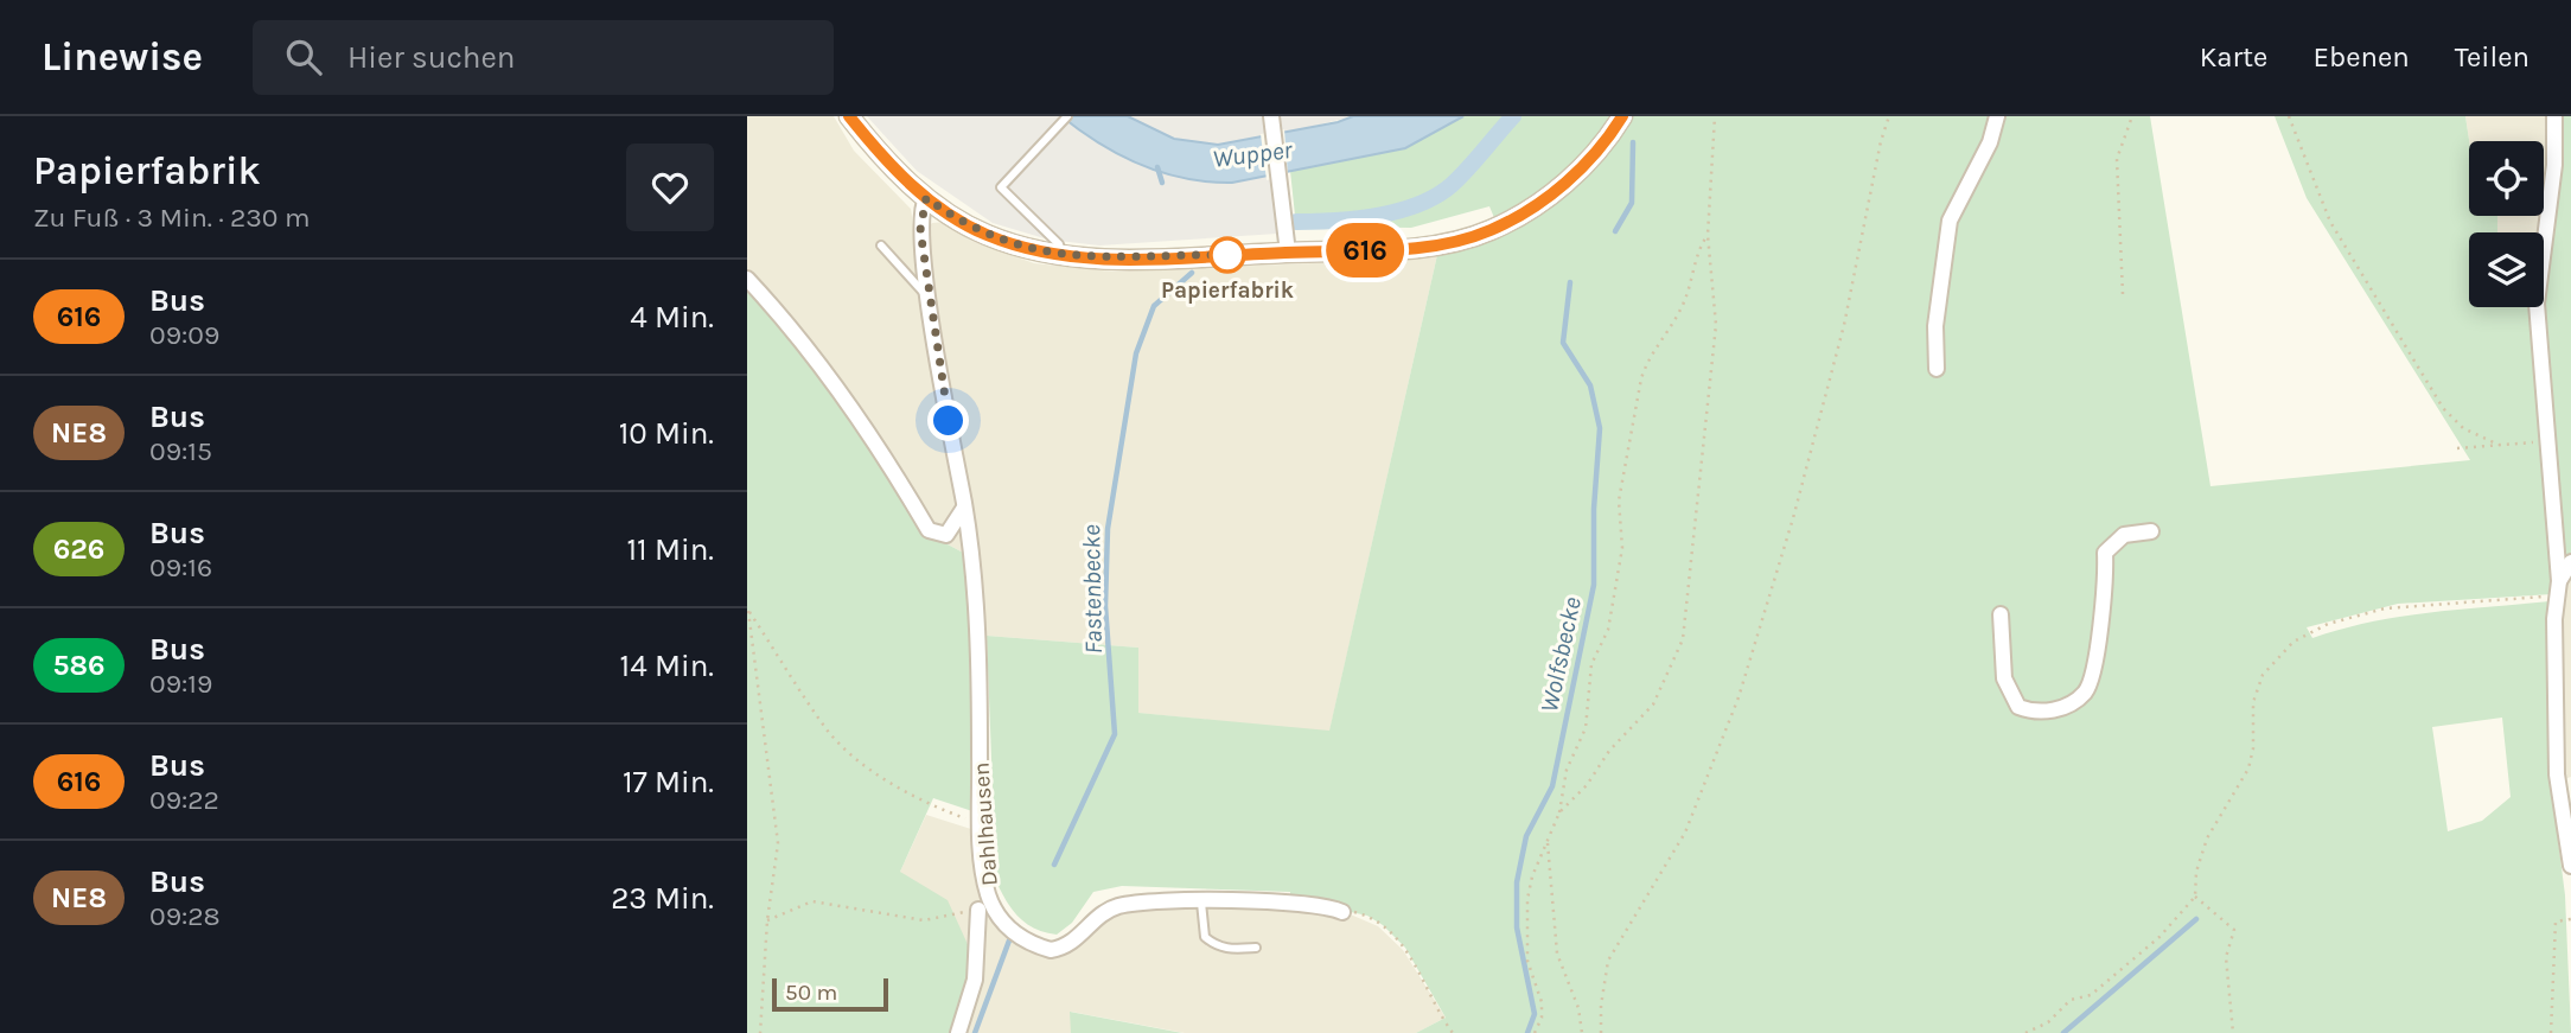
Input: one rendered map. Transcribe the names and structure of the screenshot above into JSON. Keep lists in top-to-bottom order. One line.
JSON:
{"streets":{"street":["Dahlhausen"]},"water":["Wupper","Fastenbecke","Wolfsbecke"],"places":["Papierfabrik"],"lines":["bus line 616"],"scale_bar":"50 m","page":{"header":"Linewise","search":"Hier suchen","nav":["Karte","Ebenen","Teilen"],"heading":["Papierfabrik","Zu Fuß · 3 Min. · 230 m"],"on_map":"616","list":[{"mark":"616","name":"Bus","note":"09:09","value":"4 Min."},{"mark":"NE8","name":"Bus","note":"09:15","value":"10 Min."},{"mark":"626","name":"Bus","note":"09:16","value":"11 Min."},{"mark":"586","name":"Bus","note":"09:19","value":"14 Min."},{"mark":"616","name":"Bus","note":"09:22","value":"17 Min."},{"mark":"NE8","name":"Bus","note":"09:28","value":"23 Min."}],"scale":"50 m"}}
